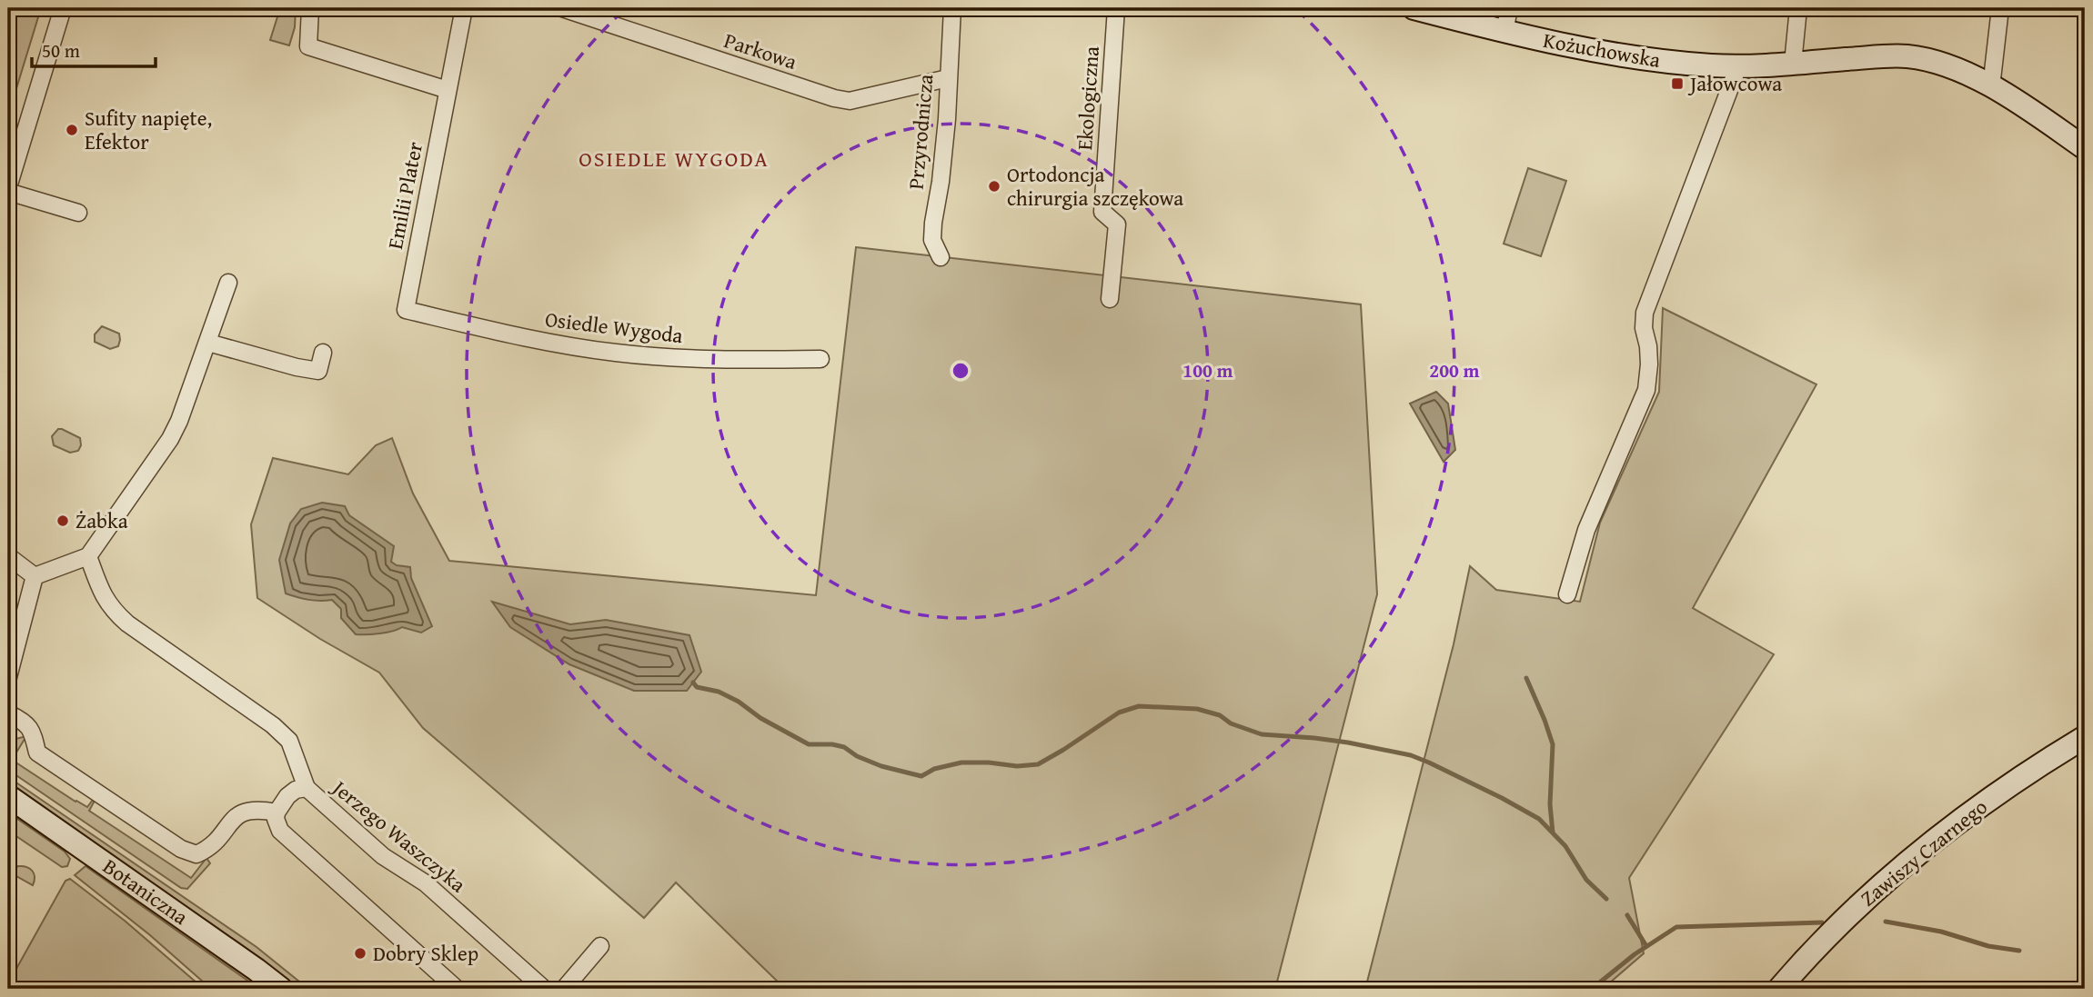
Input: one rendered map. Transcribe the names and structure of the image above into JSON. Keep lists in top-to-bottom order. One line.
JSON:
{"streets":{"main road":["Kożuchowska","Zawiszy Czarnego","Botaniczna"],"street":["Parkowa","Ekologiczna","Przyrodnicza","Emilii Plater","Osiedle Wygoda","Jerzego Waszczyka"]},"crossings":[["Parkowa","Przyrodnicza"],["Emilii Plater","Osiedle Wygoda"]],"districts":["OSIEDLE WYGODA"],"places":{"transit":["Jałowcowa"],"other":["Sufity napięte, Efektor","Ortodoncja chirurgia szczękowa","Żabka","Dobry Sklep"]},"scale_bar":"50 m","rings":["100 m","200 m"]}
